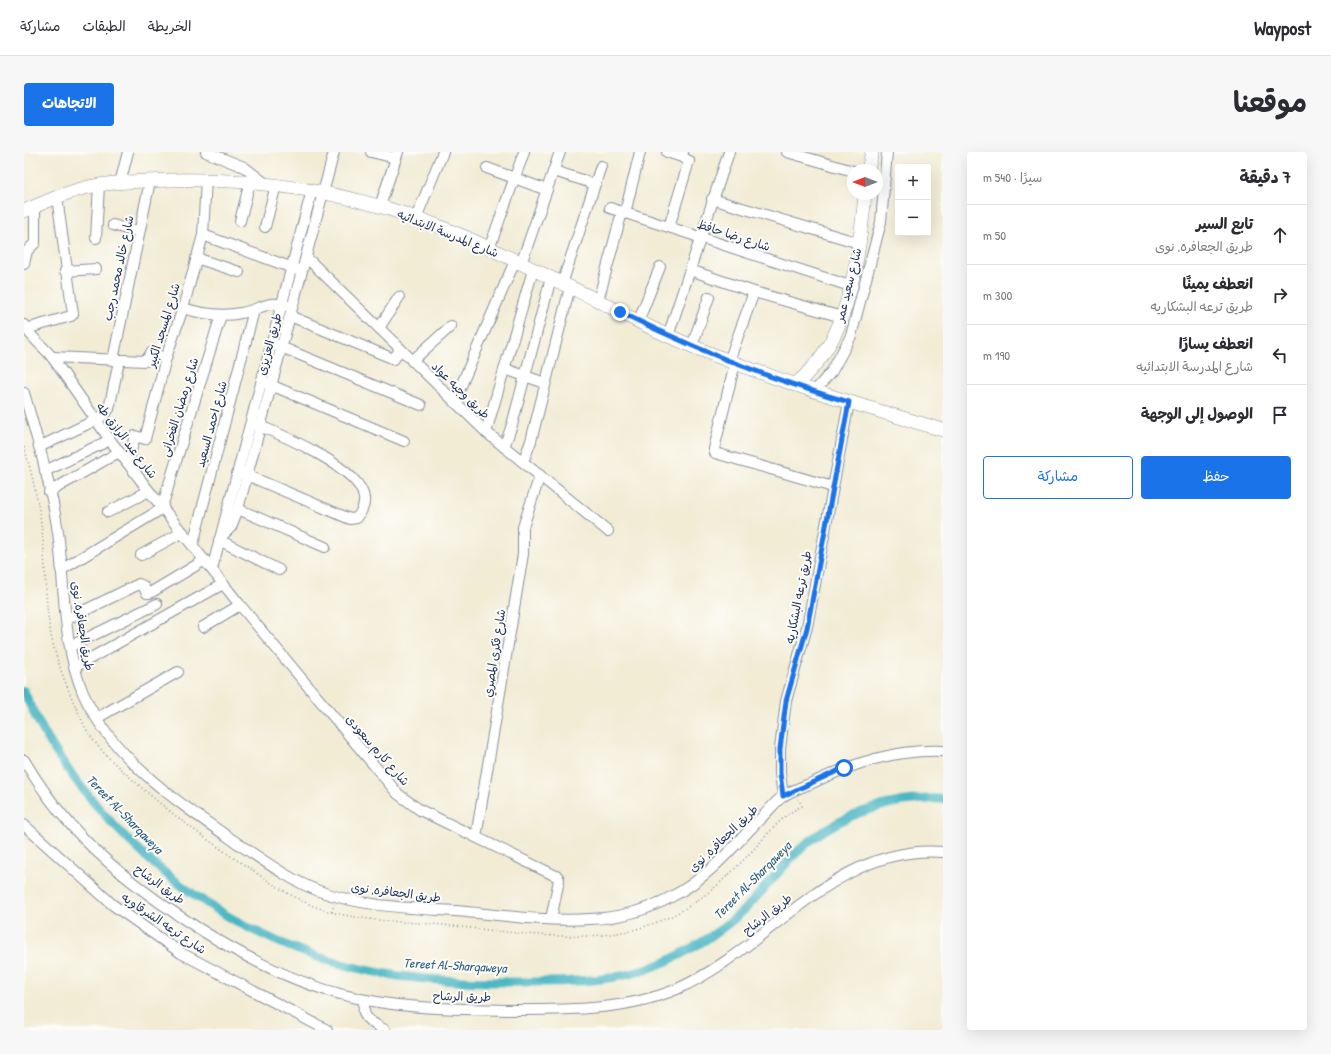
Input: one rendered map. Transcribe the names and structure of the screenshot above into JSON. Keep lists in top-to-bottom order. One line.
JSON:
{"streets":{"street":["شارع المدرسة الابتدائيه","شارع رضا حافظ","شارع خالد محمد رجب","شارع سعيد عمر","شارع المسجد الكبير","طريق العزيزى","طريق وجيه عواد","شارع رمضان الفخرانى","شارع احمد السعيد","شارع عبد الرازق طه","طريق ترعه البشكاريه","طريق الجعافره, نوى","شارع فكرى المصري","شارع كارم سعودى","طريق الرشاح","شارع ترعه الشرقاويه"]},"crossings":[["شارع المدرسة الابتدائيه","شارع خالد محمد رجب"],["شارع المدرسة الابتدائيه","شارع سعيد عمر"],["شارع المدرسة الابتدائيه","شارع المسجد الكبير"],["شارع المدرسة الابتدائيه","طريق العزيزى"],["شارع المدرسة الابتدائيه","طريق ترعه البشكاريه"],["شارع رضا حافظ","شارع سعيد عمر"],["شارع خالد محمد رجب","شارع عبد الرازق طه"],["شارع خالد محمد رجب","طريق الجعافره, نوى"],["شارع المسجد الكبير","شارع عبد الرازق طه"],["طريق العزيزى","طريق وجيه عواد"],["طريق العزيزى","شارع عبد الرازق طه"],["طريق العزيزى","شارع كارم سعودى"],["طريق وجيه عواد","شارع فكرى المصري"],["شارع رمضان الفخرانى","شارع عبد الرازق طه"],["شارع احمد السعيد","شارع عبد الرازق طه"],["شارع عبد الرازق طه","شارع كارم سعودى"],["طريق ترعه البشكاريه","طريق الجعافره, نوى"],["طريق الجعافره, نوى","شارع كارم سعودى"],["شارع فكرى المصري","شارع كارم سعودى"]],"water":["Tereet Al-Sharqaweya"],"north":"left","page":{"header":"Waypost","nav":["الخريطة","الطبقات","مشاركة"],"title":"موقعنا","buttons":["الاتجاهات",["حفظ","مشاركة"]],"heading":["7 دقيقة","سيرًا · 540 m"],"map_buttons":["+","−"],"list":[["تابع السير","طريق الجعافره, نوى","50 m"],["انعطف يمينًا","طريق ترعه البشكاريه","300 m"],["انعطف يسارًا","شارع المدرسة الابتدائيه","190 m"],"الوصول إلى الوجهة"]}}
